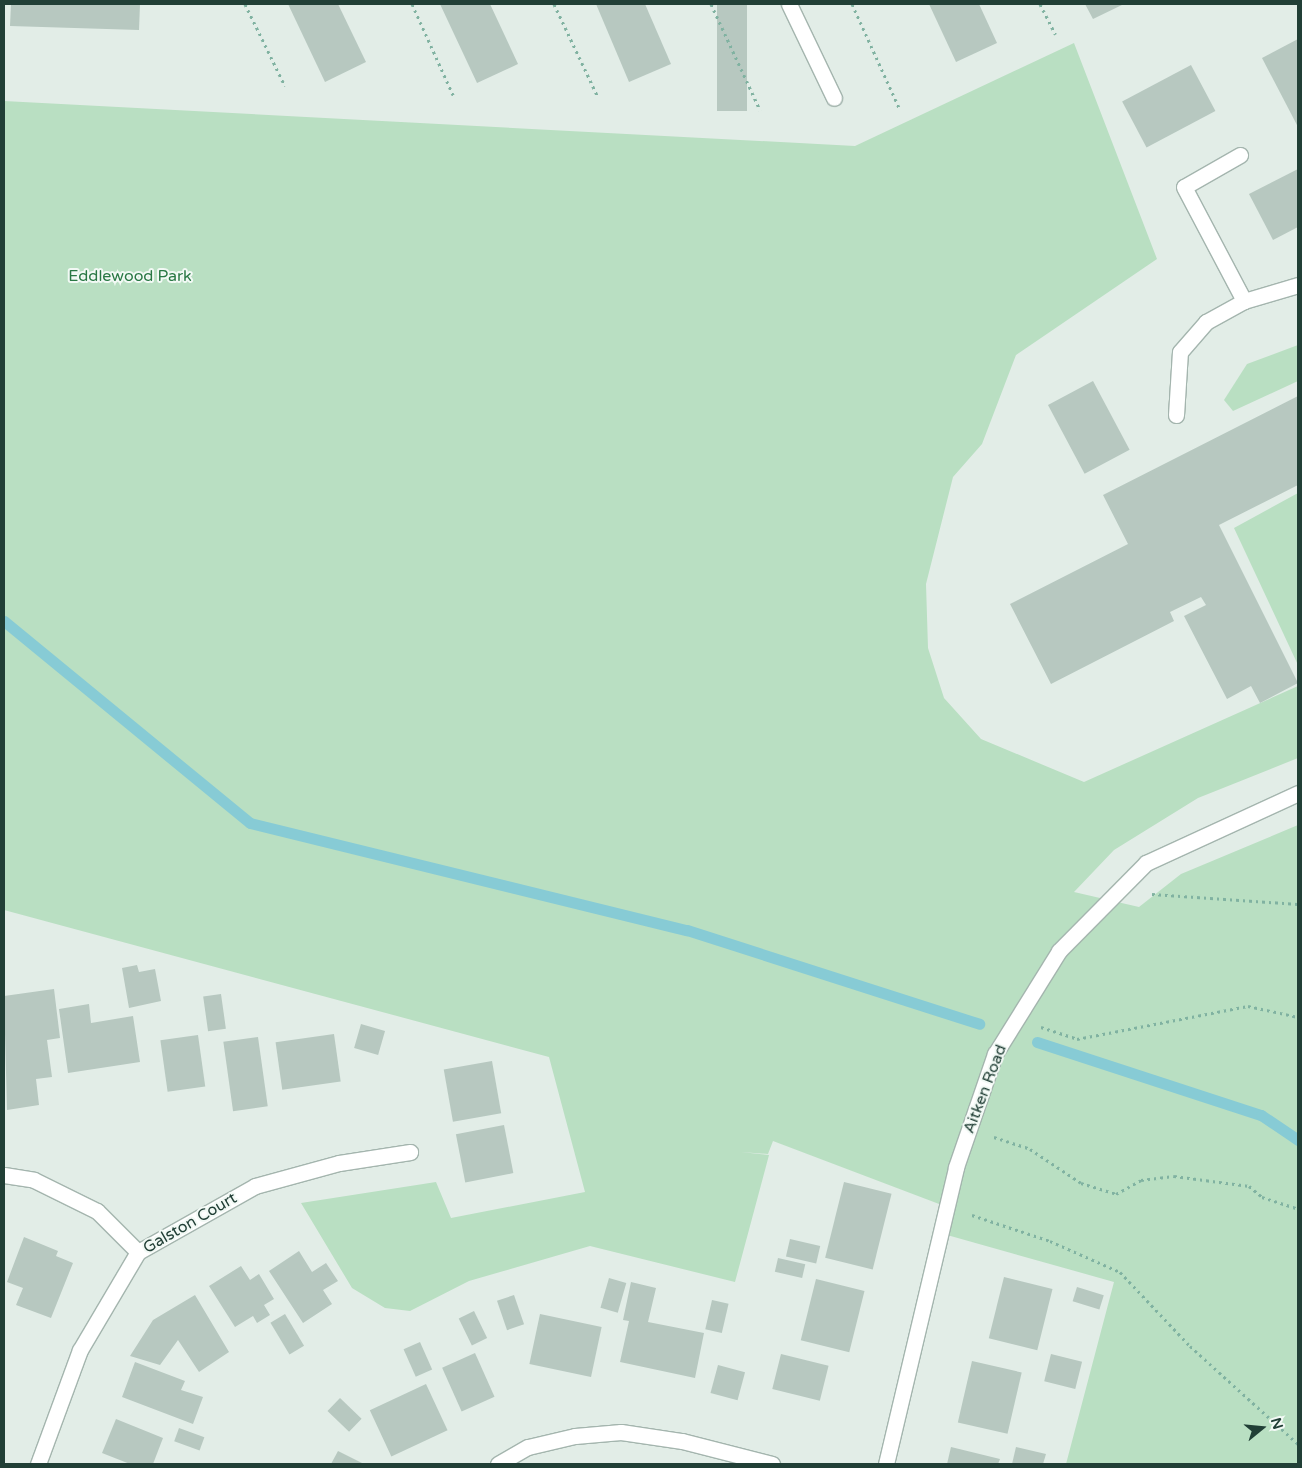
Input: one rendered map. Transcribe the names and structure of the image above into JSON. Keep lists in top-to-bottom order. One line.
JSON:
{"streets":{"street":["Aitken Road","Galston Court"]},"parks":["Eddlewood Park"],"north":"right"}
